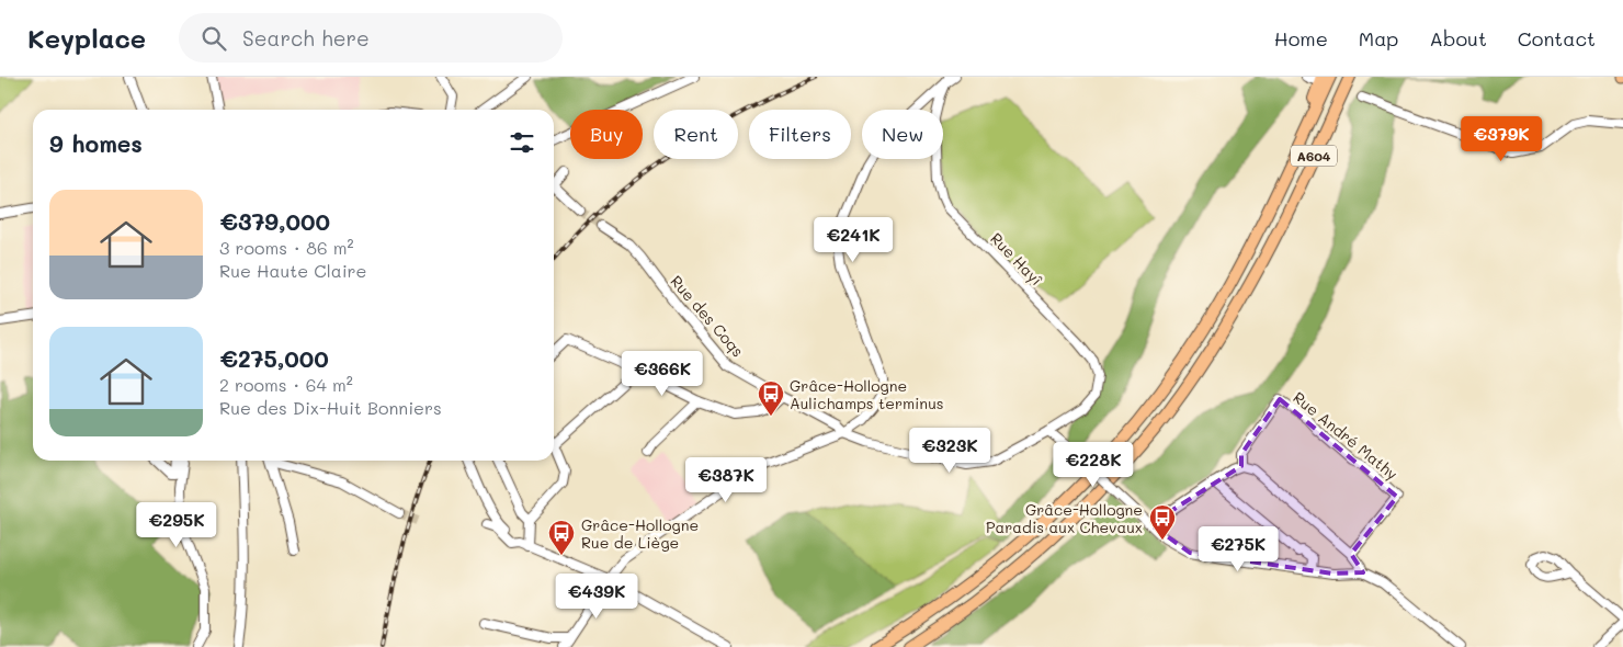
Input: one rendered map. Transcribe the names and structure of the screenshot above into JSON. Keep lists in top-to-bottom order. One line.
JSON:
{"streets":{"highway":["A604"],"street":["Rue Hayî","Rue des Coqs","Rue André Mathy"]},"crossings":[["Rue Hayî","Rue des Coqs"]],"places":{"bus stop":["Grâce-Hollogne Aulichamps terminus","Grâce-Hollogne Paradis aux Chevaux","Grâce-Hollogne Rue de Liège"]},"page":{"header":"Keyplace","search":"Search here","nav":["Home","Map","About","Contact"],"chip":["Buy","Rent","Filters","New"],"heading":"9 homes","price":["€379K","€241K","€366K","€323K","€228K","€387K","€295K","€275K","€439K"],"list":[{"name":"€379,000","note":"3 rooms · 86 m² · Rue Haute Claire"},{"name":"€275,000","note":"2 rooms · 64 m² · Rue des Dix-Huit Bonniers"}]}}
